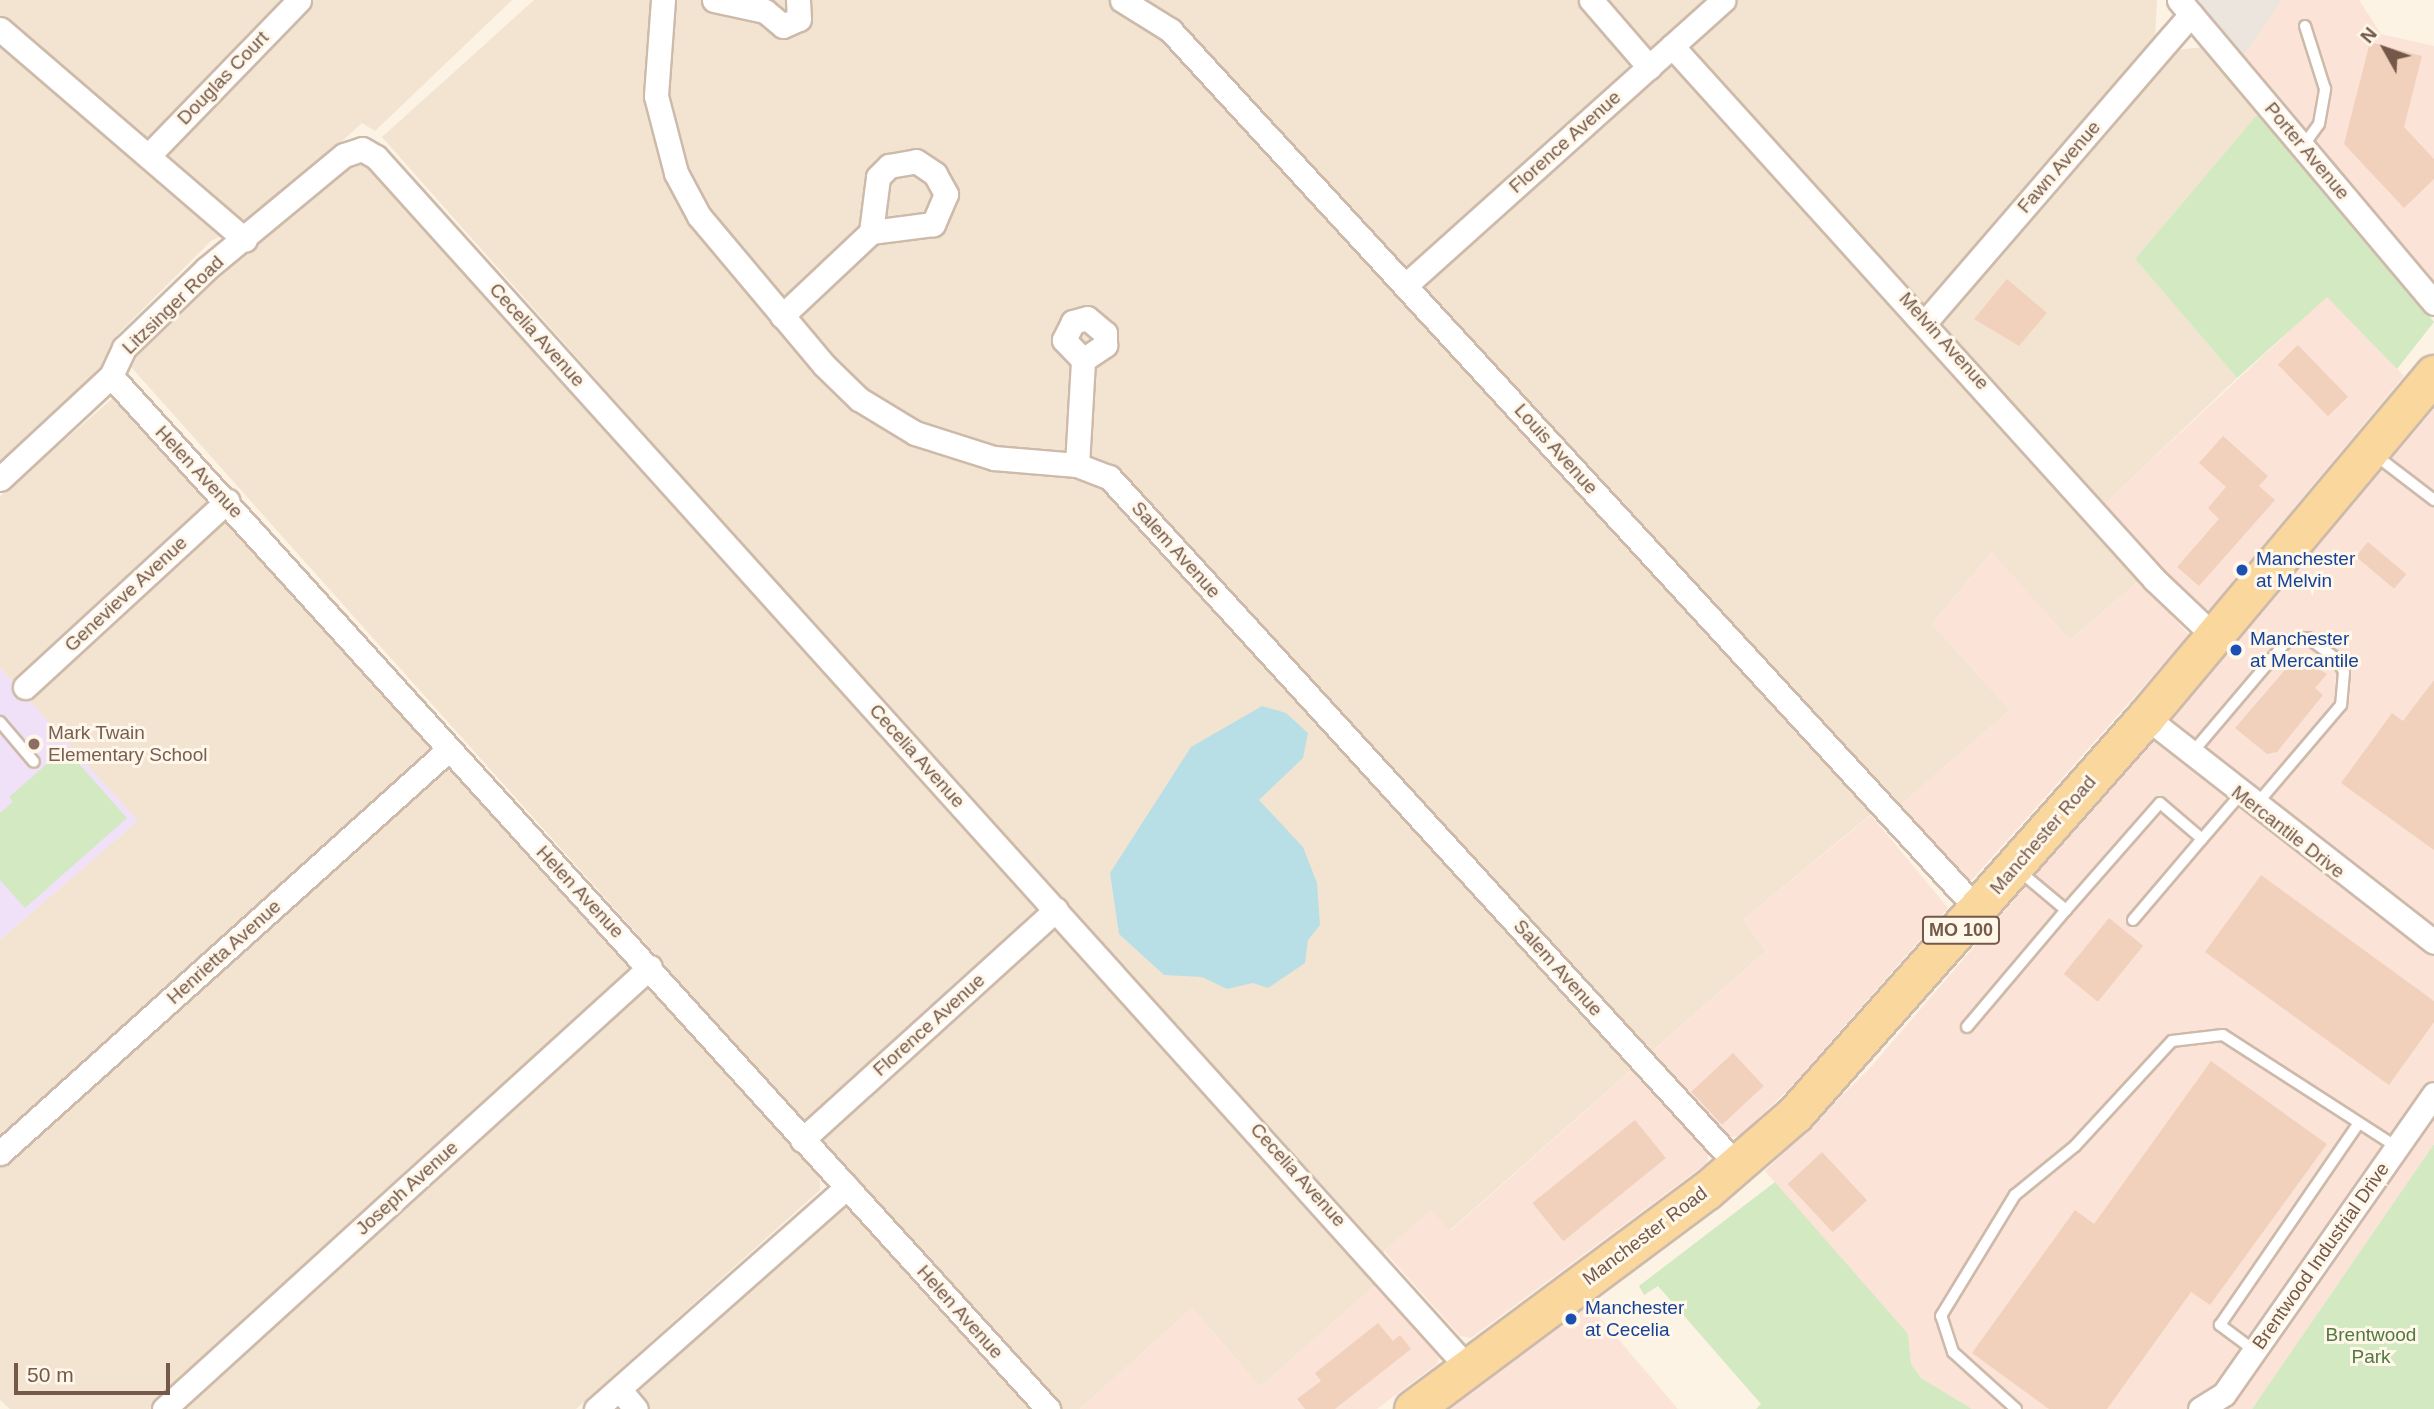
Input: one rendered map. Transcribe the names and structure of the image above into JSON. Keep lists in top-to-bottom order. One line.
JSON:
{"streets":{"main road":["Manchester Road","MO 100"],"street":["Douglas Court","Florence Avenue","Porter Avenue","Fawn Avenue","Litzsinger Road","Cecelia Avenue","Melvin Avenue","Louis Avenue","Helen Avenue","Salem Avenue","Genevieve Avenue","Mercantile Drive","Henrietta Avenue","Joseph Avenue","Brentwood Industrial Drive"]},"crossings":[["Florence Avenue","Cecelia Avenue"],["Florence Avenue","Melvin Avenue"],["Florence Avenue","Louis Avenue"],["Florence Avenue","Helen Avenue"],["Porter Avenue","Fawn Avenue"],["Fawn Avenue","Melvin Avenue"],["Litzsinger Road","Cecelia Avenue"],["Litzsinger Road","Helen Avenue"],["Cecelia Avenue","Manchester Road"],["Melvin Avenue","Manchester Road"],["Louis Avenue","Manchester Road"],["Helen Avenue","Genevieve Avenue"],["Helen Avenue","Henrietta Avenue"],["Helen Avenue","Joseph Avenue"],["Salem Avenue","Manchester Road"],["Mercantile Drive","Manchester Road"]],"parks":["Brentwood Park"],"places":["Manchester at Melvin","Manchester at Mercantile","Mark Twain Elementary School","Manchester at Cecelia"],"scale_bar":"50 m","north":"top left"}
